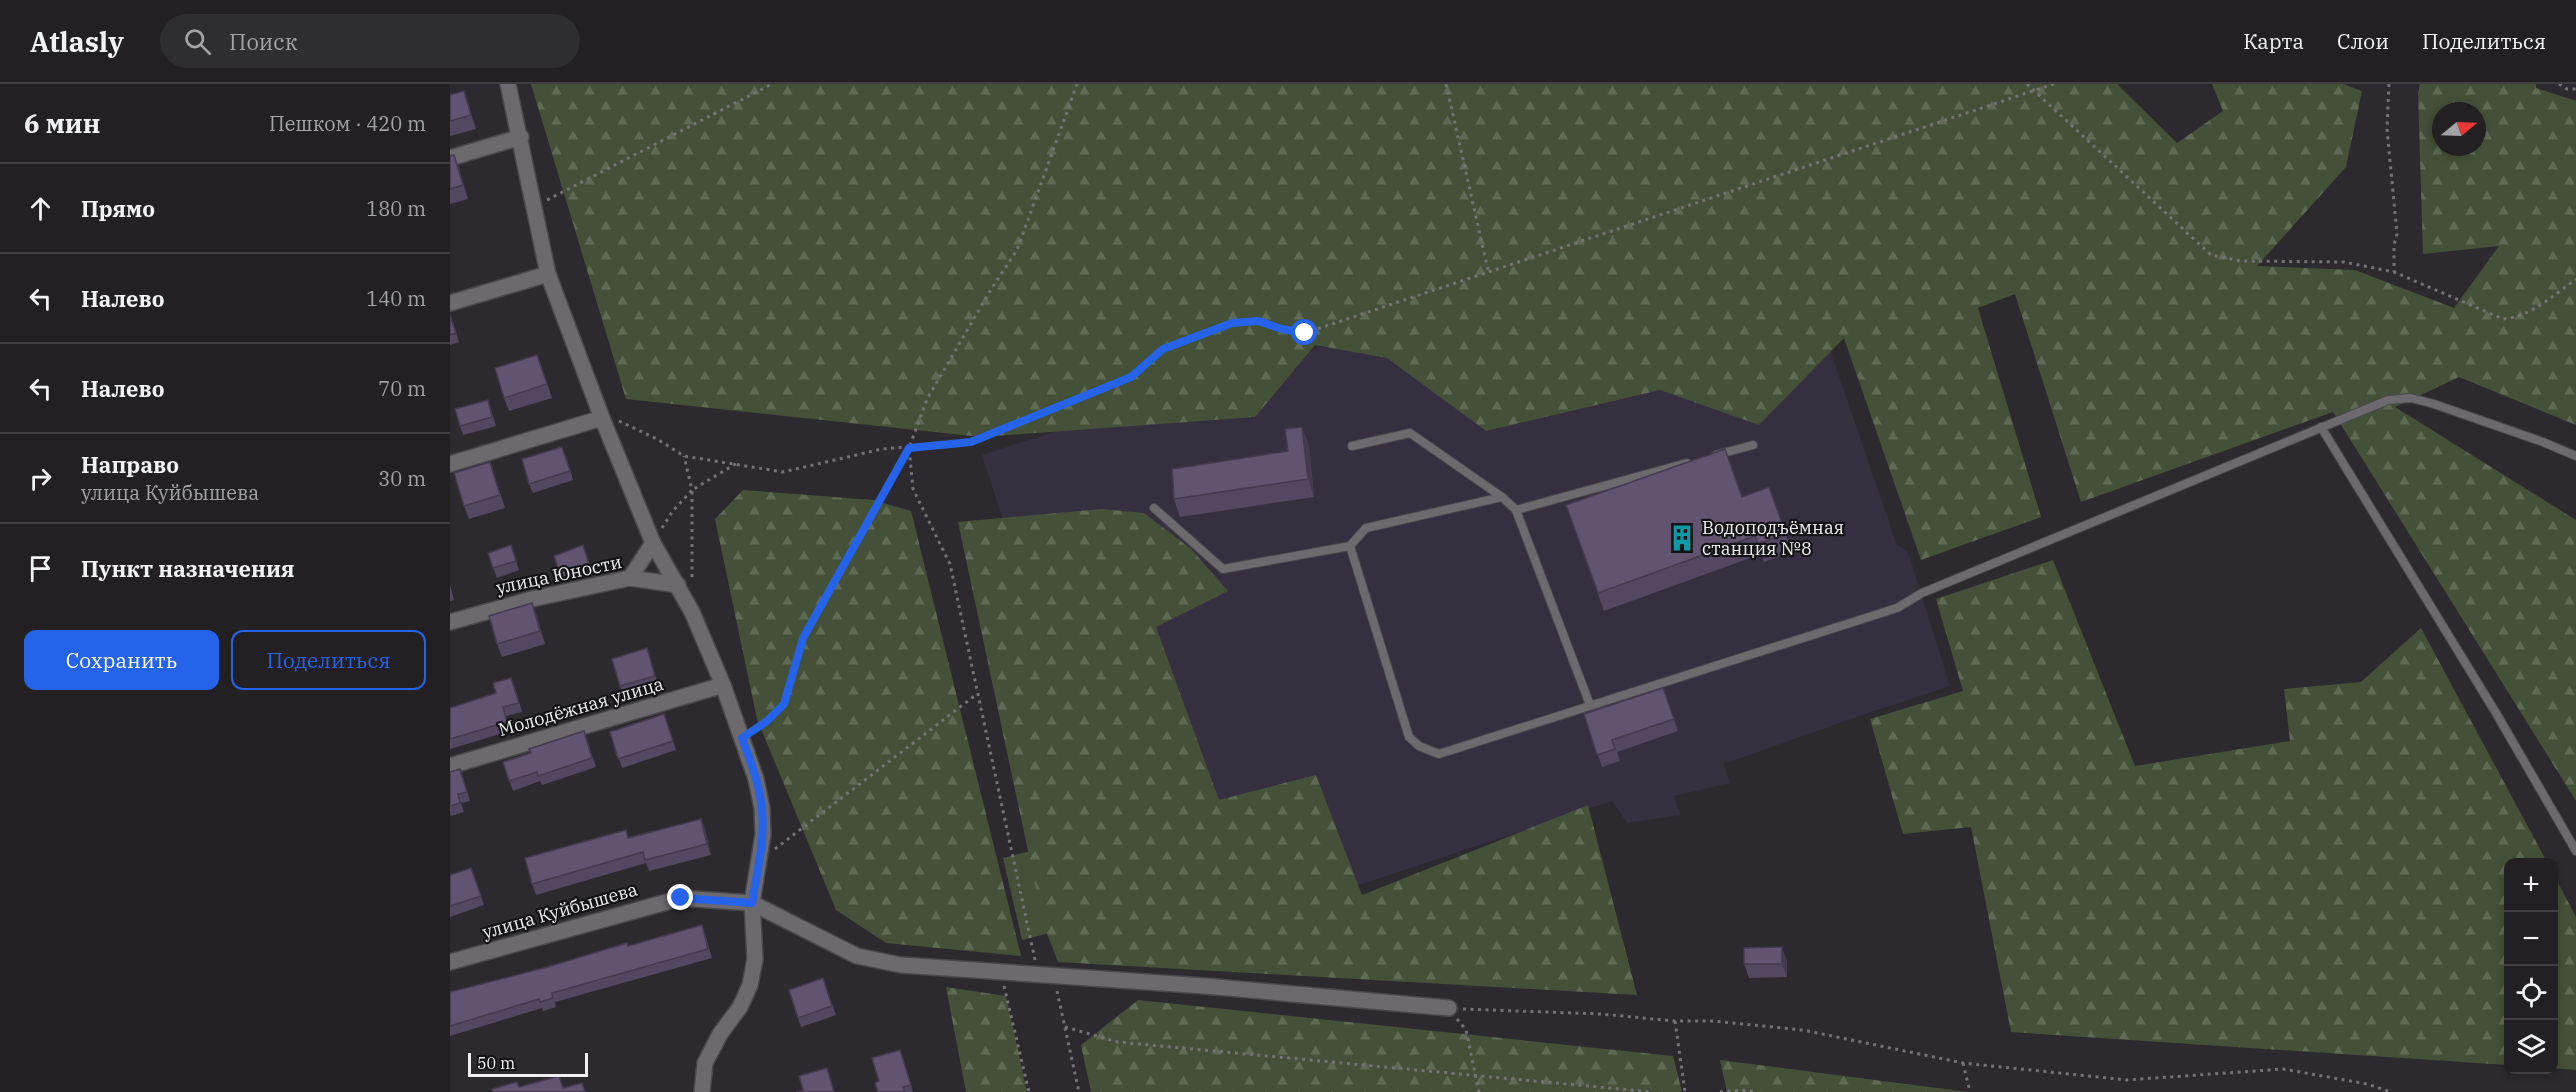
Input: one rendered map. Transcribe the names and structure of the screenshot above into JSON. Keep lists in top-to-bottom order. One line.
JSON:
{"streets":{"street":["улица Юности","Молодёжная улица","улица Куйбышева"]},"places":{"building":["Водоподъёмная станция №8"]},"scale_bar":"50 m","north":"right","page":{"header":"Atlasly","search":"Поиск","nav":["Карта","Слои","Поделиться"],"heading":["6 мин","Пешком · 420 m"],"list":[["Прямо","180 m"],["Налево","140 m"],["Налево","70 m"],["Направо","улица Куйбышева","30 m"],"Пункт назначения"],"buttons":["Сохранить","Поделиться"],"map_buttons":["+","−"],"scale":"50 m"}}
